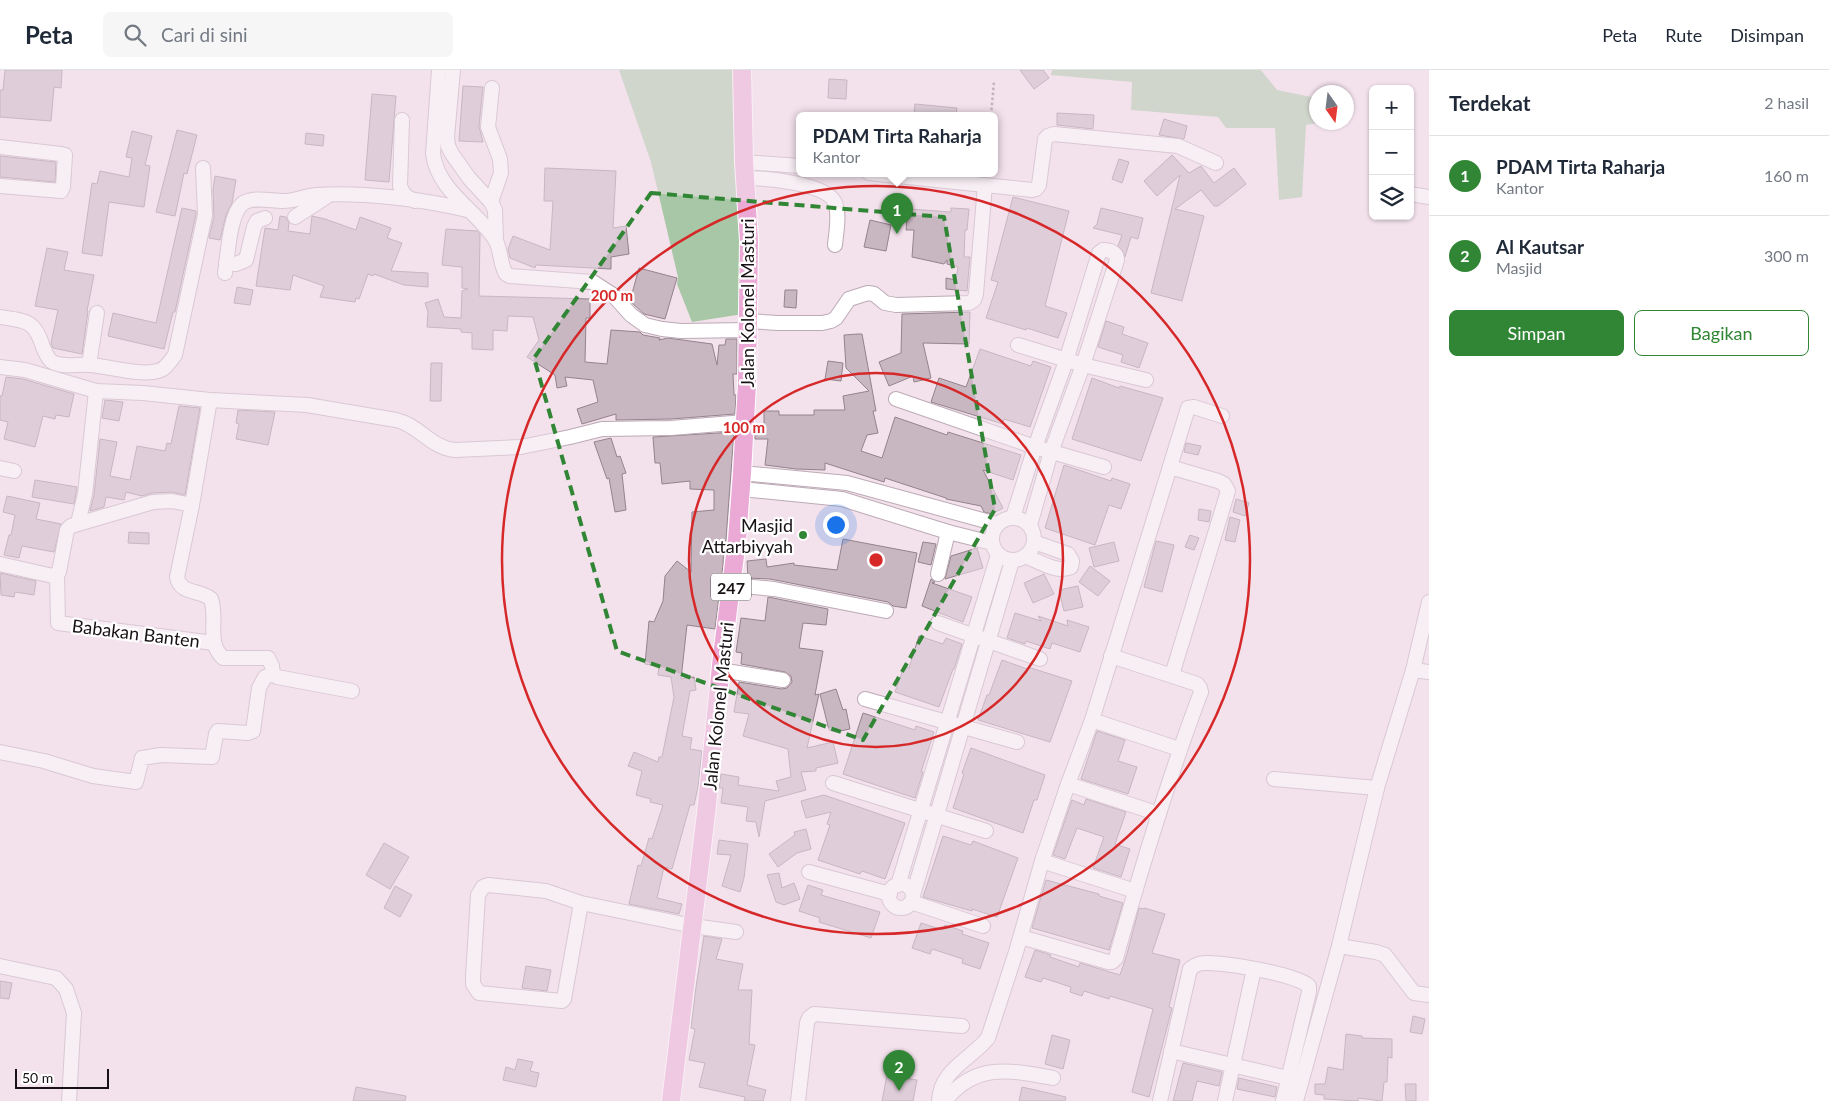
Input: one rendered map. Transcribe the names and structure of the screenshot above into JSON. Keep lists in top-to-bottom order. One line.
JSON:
{"streets":{"main road":["Jalan Kolonel Masturi","247"],"street":["Babakan Banten"]},"places":["Masjid Attarbiyyah"],"scale_bar":"50 m","north":"bottom","page":{"header":"Peta","search":"Cari di sini","nav":["Peta","Rute","Disimpan"],"heading":["Terdekat","2 hasil"],"map_buttons":["+","−"],"popup":["PDAM Tirta Raharja","Kantor"],"list":[{"mark":"1","name":"PDAM Tirta Raharja","note":"Kantor","value":"160 m"},{"mark":"2","name":"Al Kautsar","note":"Masjid","value":"300 m"}],"pins":["1","2"],"buttons":["Simpan","Bagikan"],"scale":"50 m"},"rings":["200 m","100 m"]}
